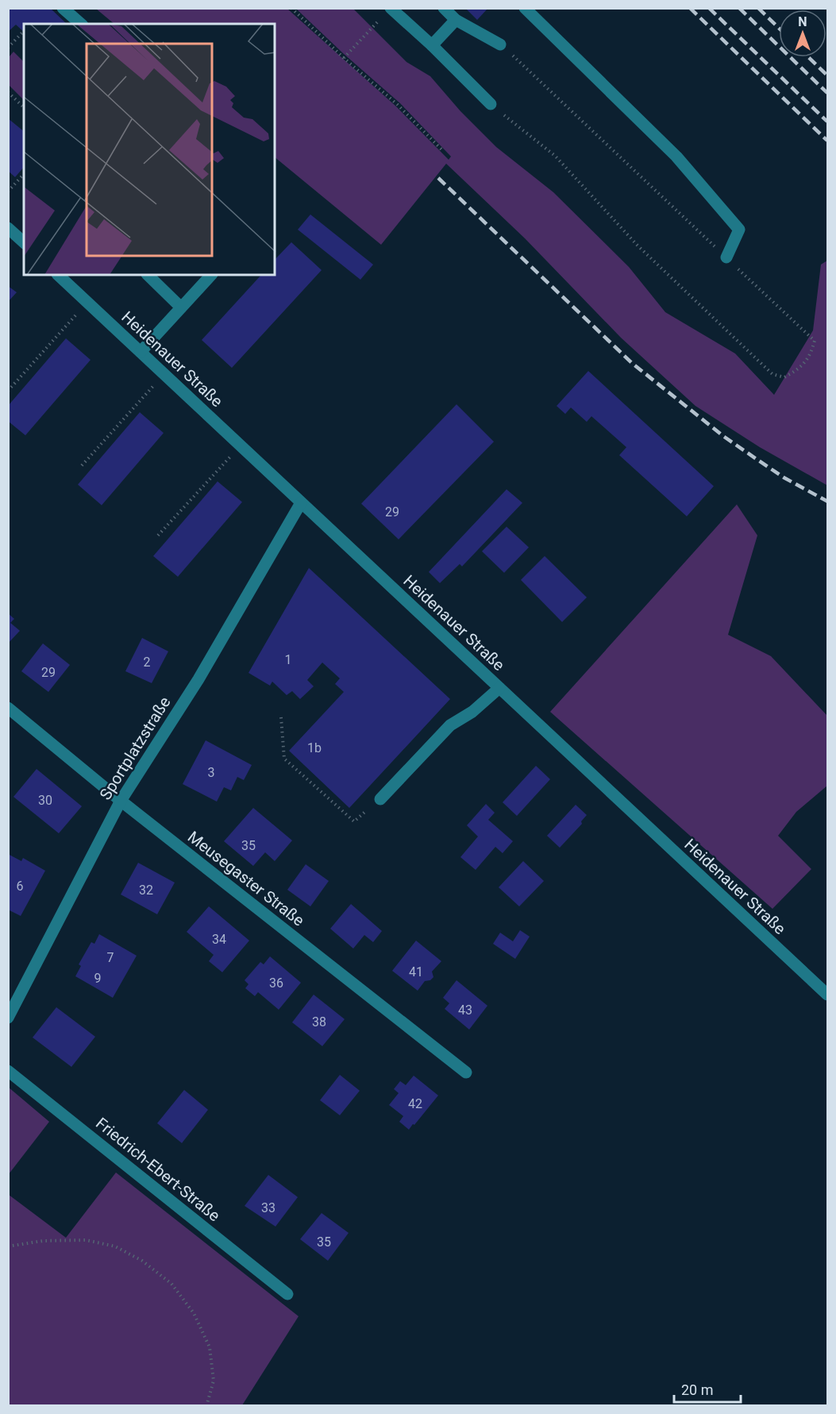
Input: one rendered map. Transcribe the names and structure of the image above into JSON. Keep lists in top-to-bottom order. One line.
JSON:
{"streets":{"street":["Heidenauer Straße","Sportplatzstraße","Meusegaster Straße","Friedrich-Ebert-Straße"]},"crossings":[["Heidenauer Straße","Sportplatzstraße"],["Sportplatzstraße","Meusegaster Straße"]],"house_numbers":["29","1","2","29","1b","3","30","35","6","32","34","7","41","9","36","43","38","42","33","35"],"scale_bar":"20 m","north":"top"}
